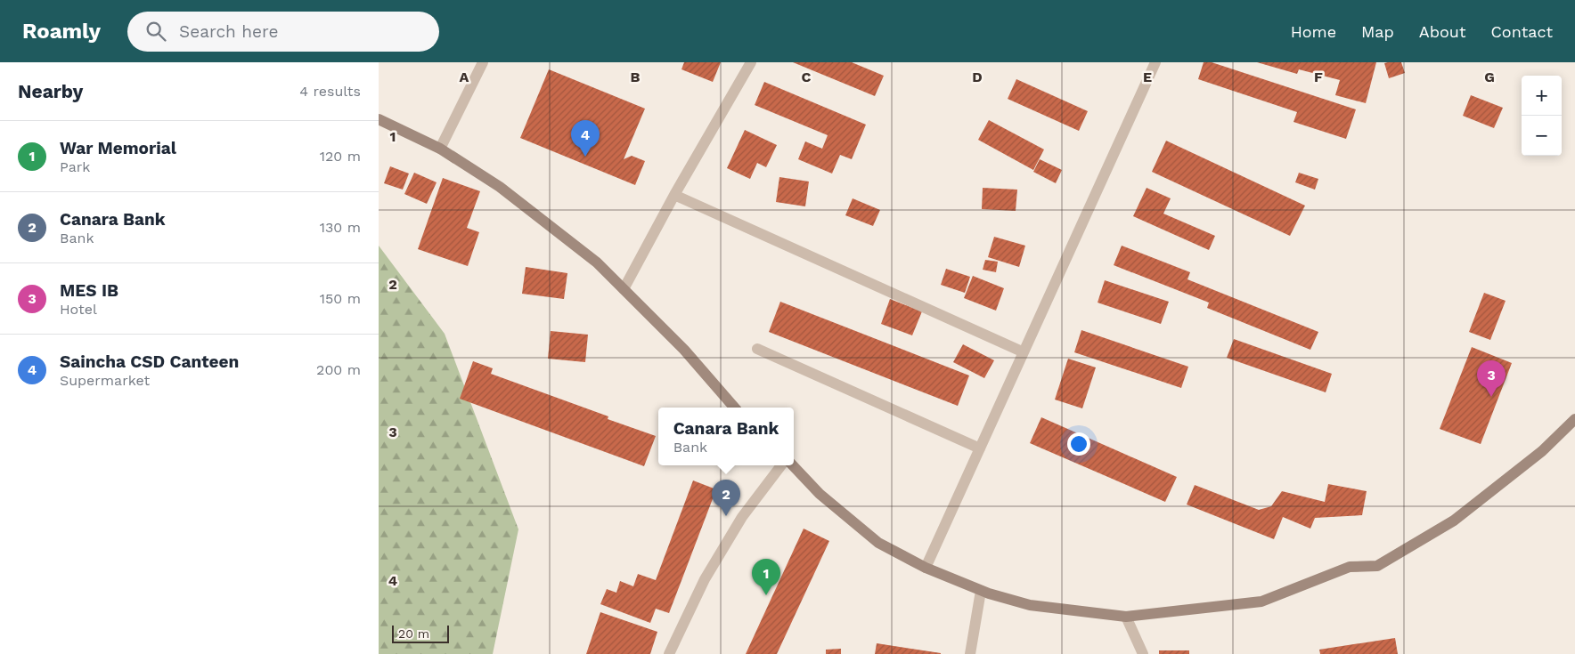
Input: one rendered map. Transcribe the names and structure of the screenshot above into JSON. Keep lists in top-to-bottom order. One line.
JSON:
{"scale_bar":"20 m","page":{"header":"Roamly","search":"Search here","nav":["Home","Map","About","Contact"],"heading":["Nearby","4 results"],"map_buttons":["+","−"],"list":[{"mark":"1","name":"War Memorial","note":"Park","value":"120 m"},{"mark":"2","name":"Canara Bank","note":"Bank","value":"130 m"},{"mark":"3","name":"MES IB","note":"Hotel","value":"150 m"},{"mark":"4","name":"Saincha CSD Canteen","note":"Supermarket","value":"200 m"}],"pins":["4","3","2","1"],"popup":["Canara Bank","Bank"],"scale":"20 m"},"grid":{"columns":["A","B","C","D","E","F","G"],"rows":["1","2","3","4"]}}
